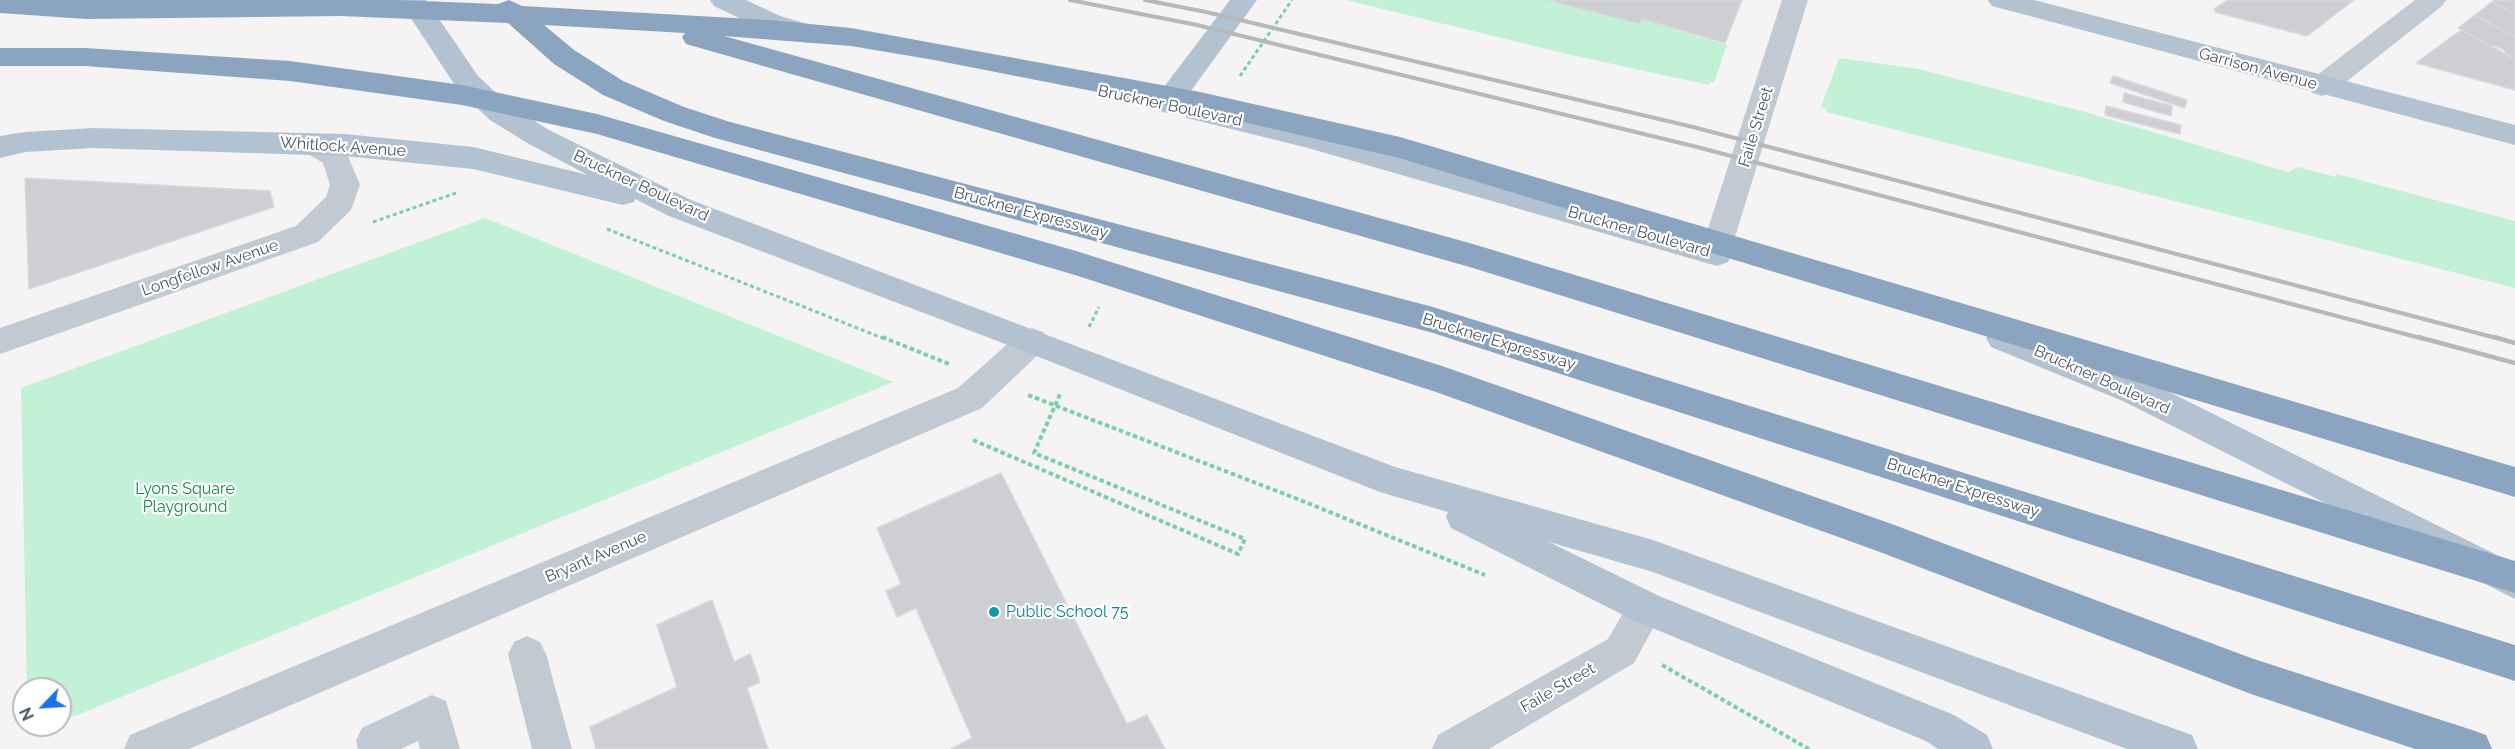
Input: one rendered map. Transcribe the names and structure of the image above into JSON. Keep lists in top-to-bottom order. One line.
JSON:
{"streets":{"highway":["Bruckner Expressway"],"main road":["Garrison Avenue","Bruckner Boulevard","Whitlock Avenue"],"street":["Faile Street","Longfellow Avenue","Bryant Avenue"]},"crossings":[["Bruckner Boulevard","Faile Street"],["Bruckner Boulevard","Whitlock Avenue"],["Bruckner Boulevard","Bryant Avenue"],["Whitlock Avenue","Longfellow Avenue"]],"parks":["Lyons Square Playground"],"places":["Public School 75"],"north":"bottom left"}
